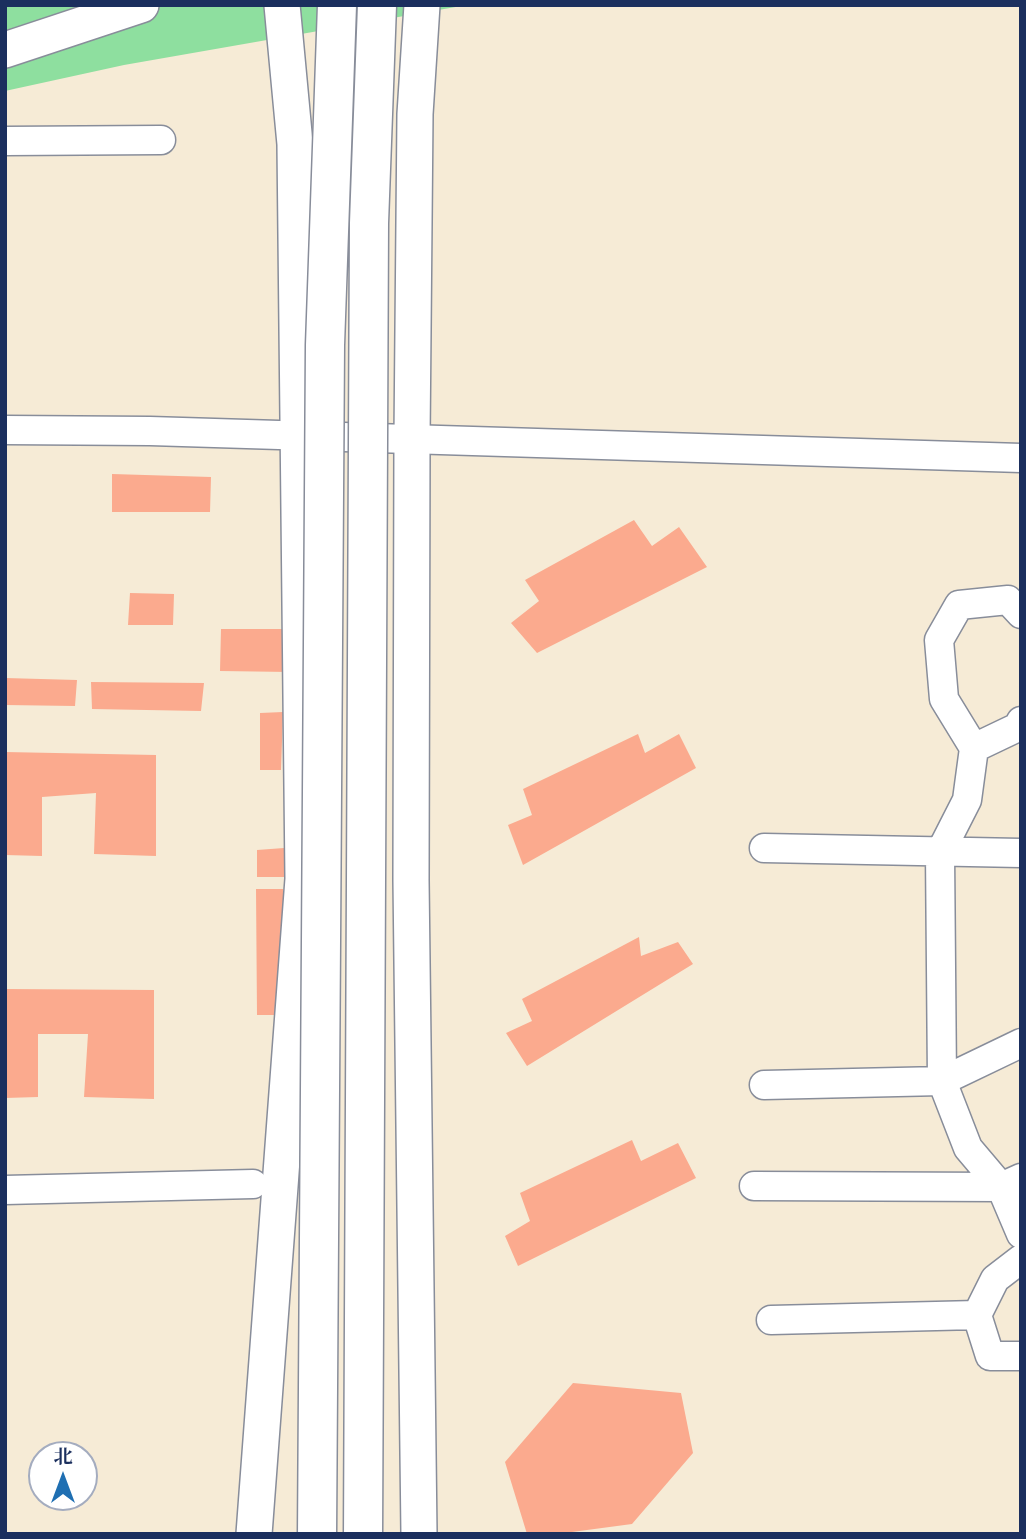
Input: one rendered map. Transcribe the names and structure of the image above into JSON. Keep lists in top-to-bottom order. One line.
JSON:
{"north":"top"}
